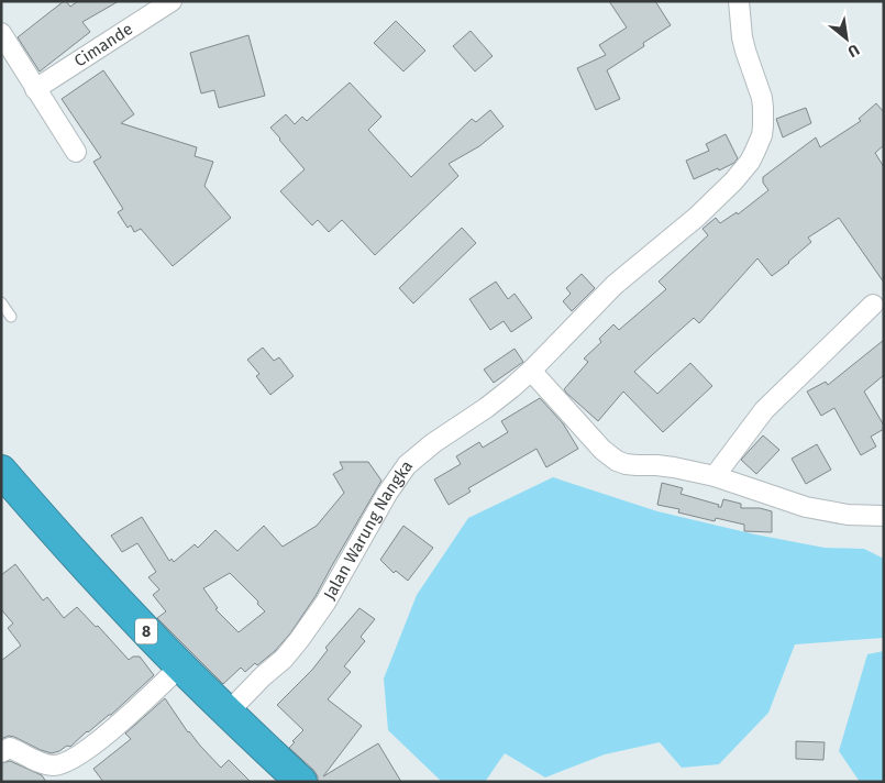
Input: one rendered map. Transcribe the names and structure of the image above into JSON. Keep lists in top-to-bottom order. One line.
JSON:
{"streets":{"highway":["8"],"street":["Cimande","Jalan Warung Nangka"]},"crossings":[["Jalan Warung Nangka","8"]],"north":"bottom right"}
